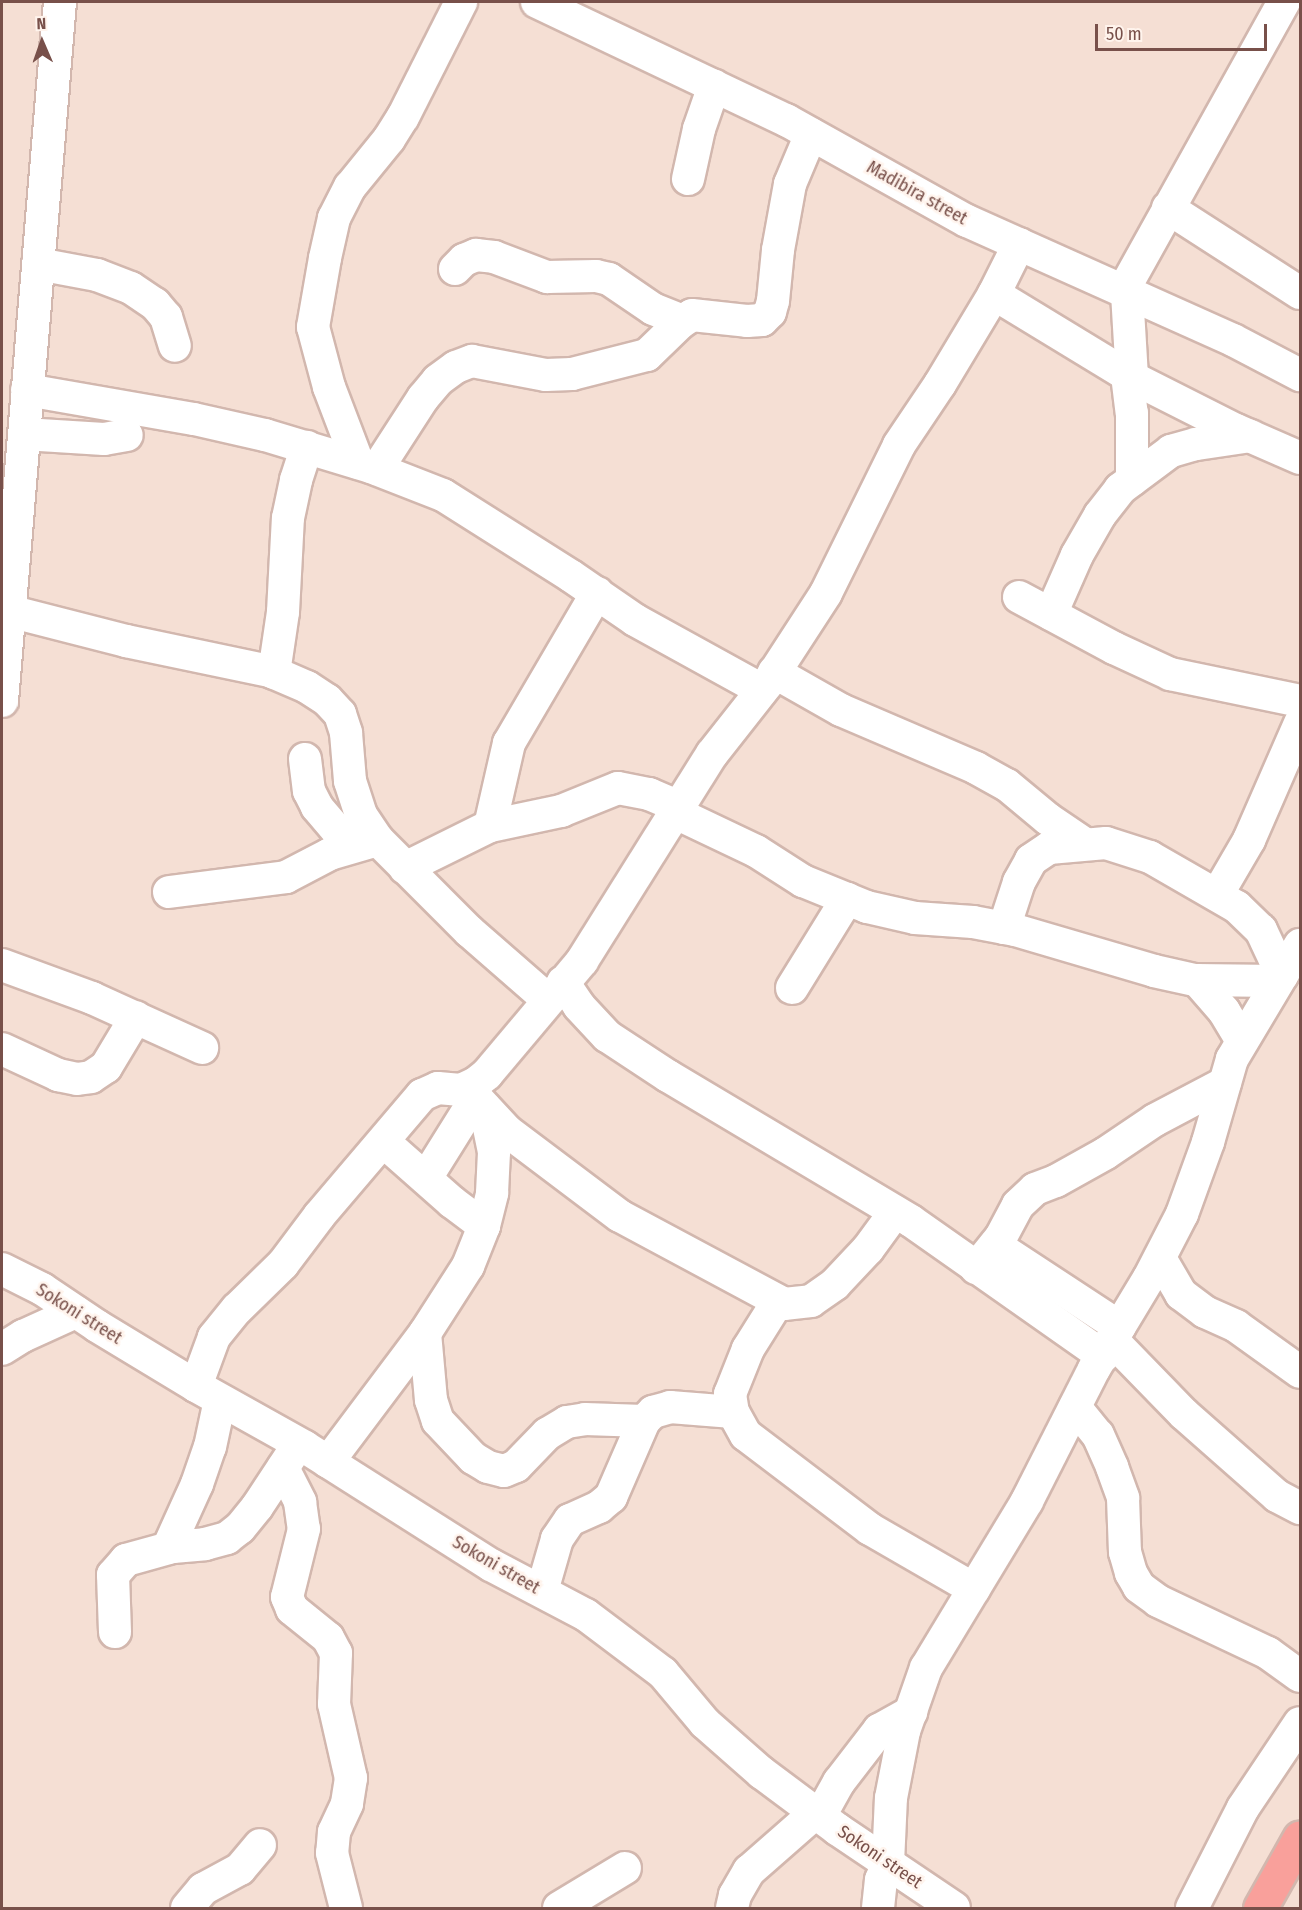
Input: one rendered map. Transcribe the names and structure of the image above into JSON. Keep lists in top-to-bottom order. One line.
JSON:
{"streets":{"street":["Madibira street","Sokoni street"]},"scale_bar":"50 m","north":"top"}
